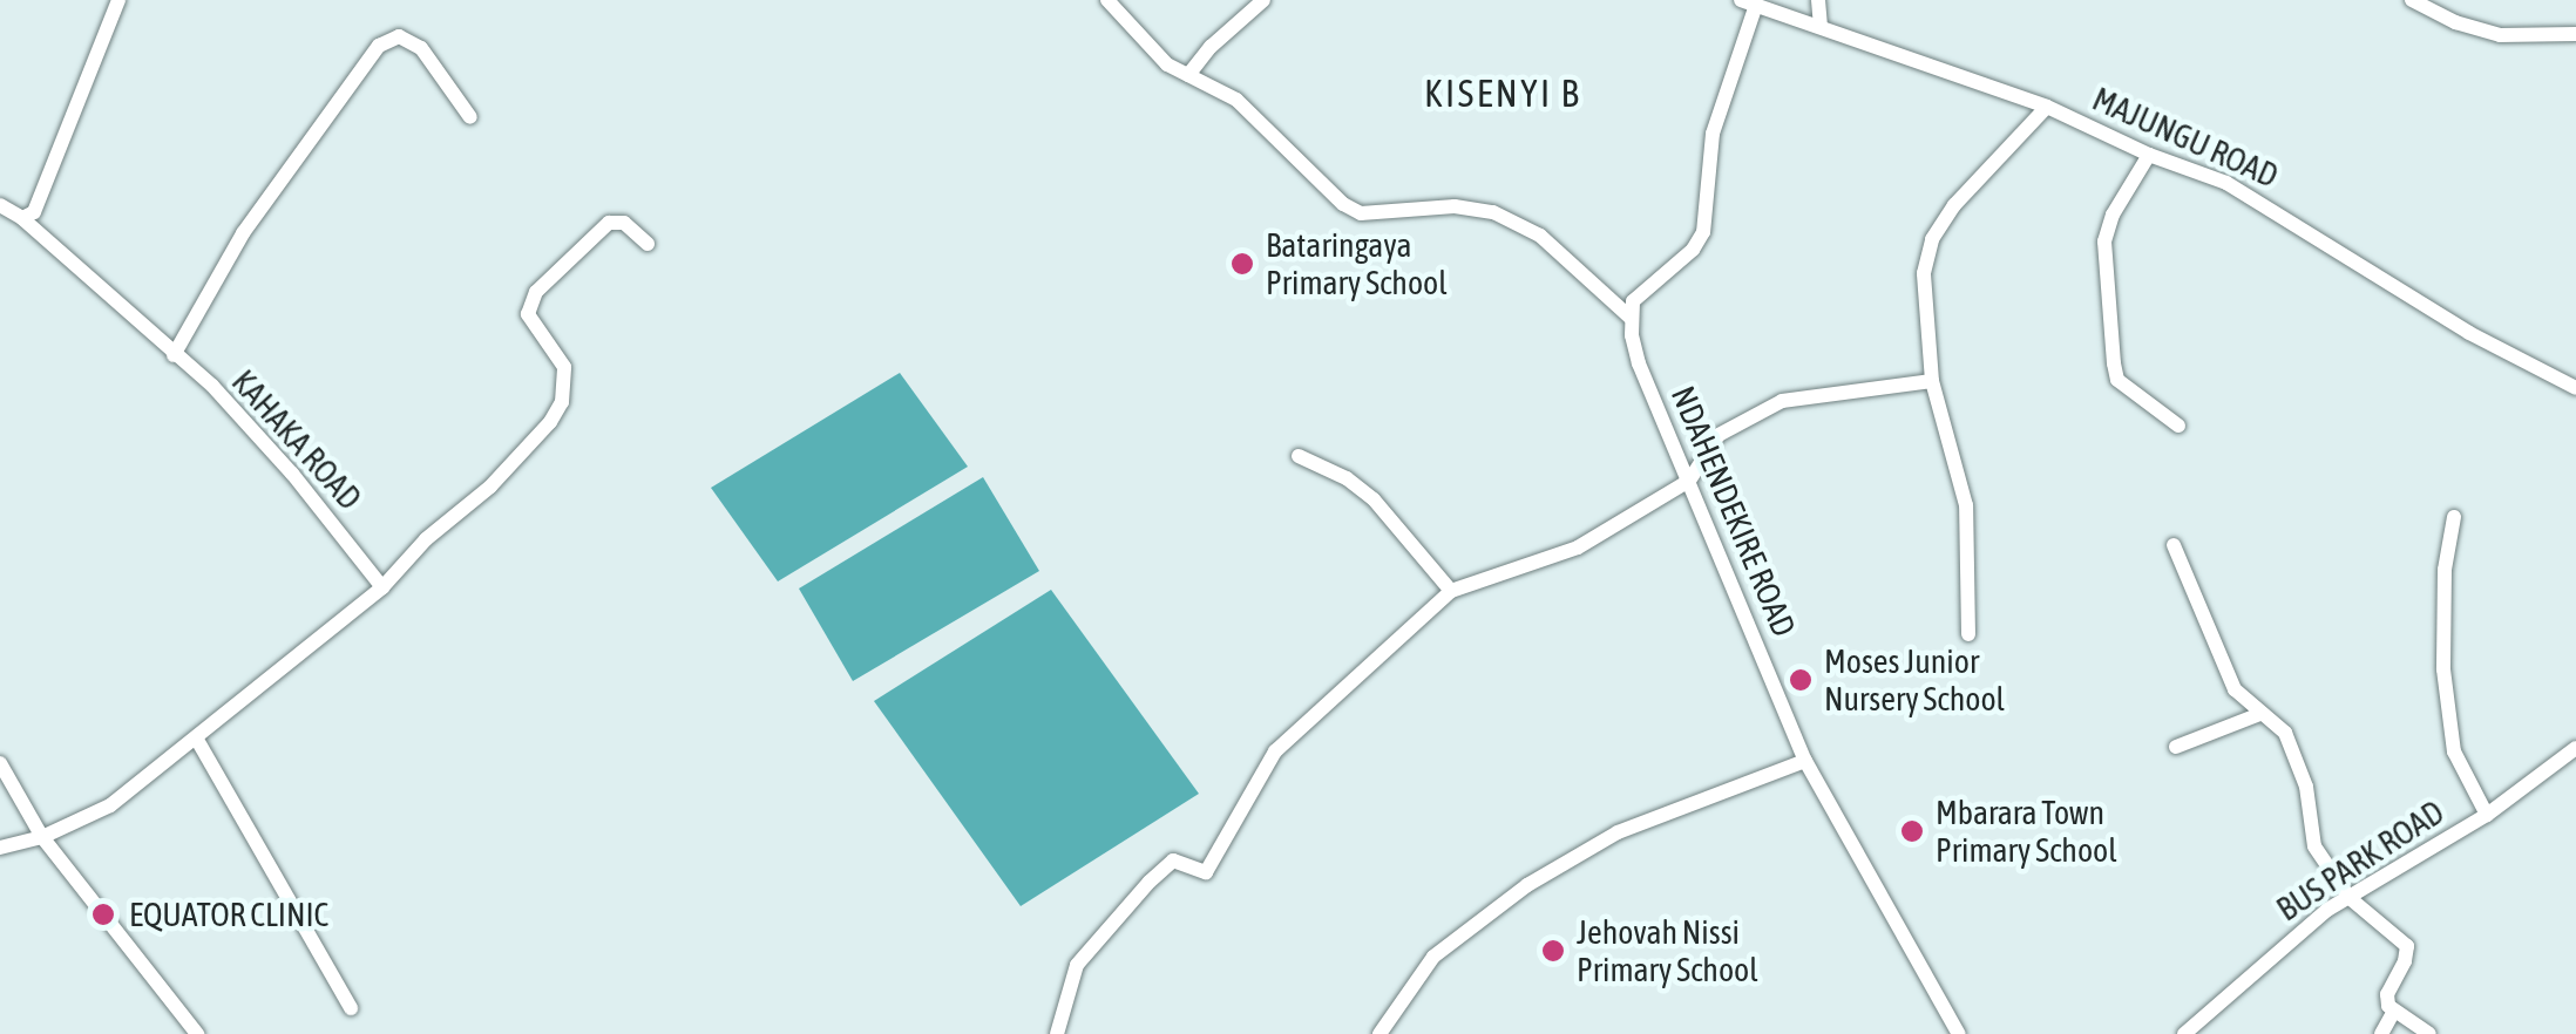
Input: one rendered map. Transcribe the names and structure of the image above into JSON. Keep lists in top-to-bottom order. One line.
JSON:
{"streets":{"street":["MAJUNGU ROAD","KAHAKA ROAD","NDAHENDEKIRE ROAD","BUS PARK ROAD"]},"districts":["KISENYI B"],"places":["Bataringaya Primary School","Moses Junior Nursery School","Mbarara Town Primary School","EQUATOR CLINIC","Jehovah Nissi Primary School"]}
